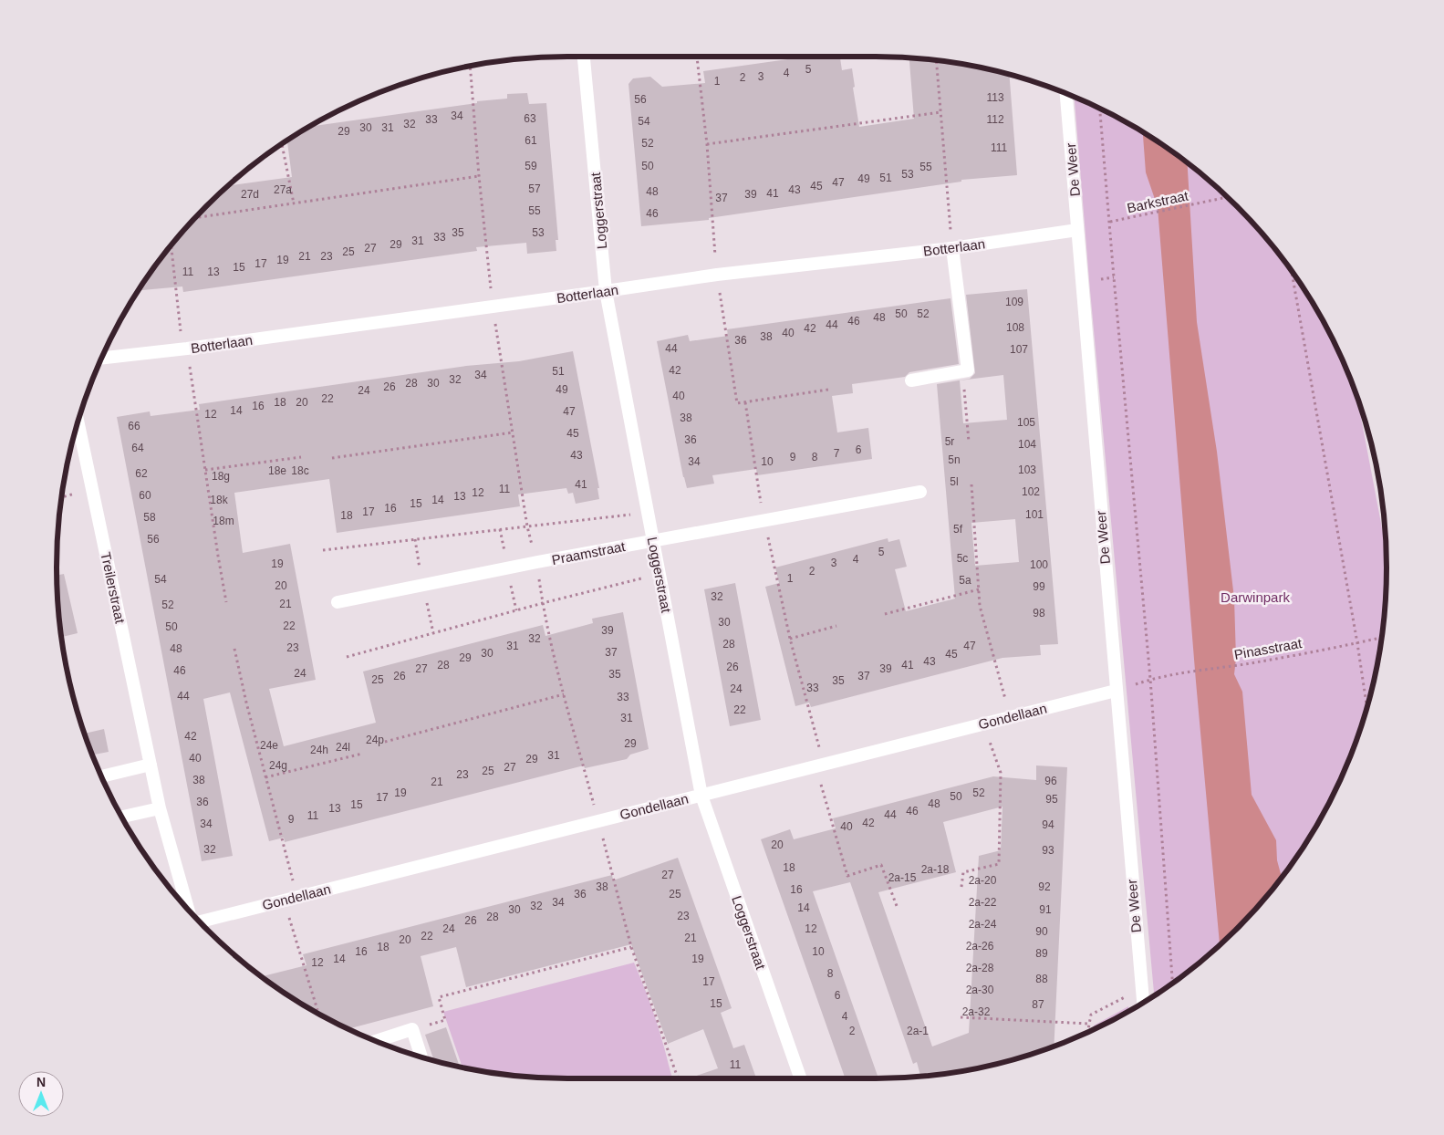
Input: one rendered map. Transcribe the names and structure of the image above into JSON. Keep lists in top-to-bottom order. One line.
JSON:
{"streets":{"street":["De Weer","Loggerstraat","Botterlaan","Praamstraat","Treilerstraat","Gondellaan"],"path":["Barkstraat","Pinasstraat"]},"crossings":[["De Weer","Botterlaan"],["De Weer","Gondellaan"],["Loggerstraat","Botterlaan"],["Loggerstraat","Praamstraat"],["Loggerstraat","Gondellaan"]],"parks":["Darwinpark"],"house_numbers":["5","4","3","2","1","113","56","34","63","33","112","54","32","30","31","29","61","52","111","59","50","55","53","51","49","47","45","57","27a","43","48","41","27d","39","37","55","46","35","53","33","31","29","27","25","21","23","19","17","15","11","13","109","50","52","48","46","44","108","42","40","38","36","44","107","42","51","34","32","28","30","26","49","24","40","22","18","20","16","14","47","12","38","105","66","45","36","5r","104","64","6","7","43","9","8","5n","34","10","103","18e","18c","62","18g","5l","41","11","102","12","60","13","18k","14","15","16","17","101","18","58","18m","5f","56","5","5c","4","3","19","100","2","1","54","5a","20","99","32","21","52","98","30","22","50","39","32","28","31","47","23","48","37","30","45","29","43","28","41","26","27","39","46","24","35","26","37","25","35","33","24","44","33","22","31","42","24p","29","24e","24l","24h","31","40","29","24g","27","25","23","38","96","21","19","52","50","17","95","36","48","15","13","46","44","11","9","42","34","94","40","20","32","93","18","2a-18","27","2a-15","2a-20","38","92","16","36","25","34","2a-22","32","14","30","91","23","28","26","2a-24","24","12","90","22","21","20","2a-26","18","16","10","89","14","19","12","2a-28","8","88","17","2a-30","6","15","87","2a-32","4","2","2a-1","11"],"north":"top"}
